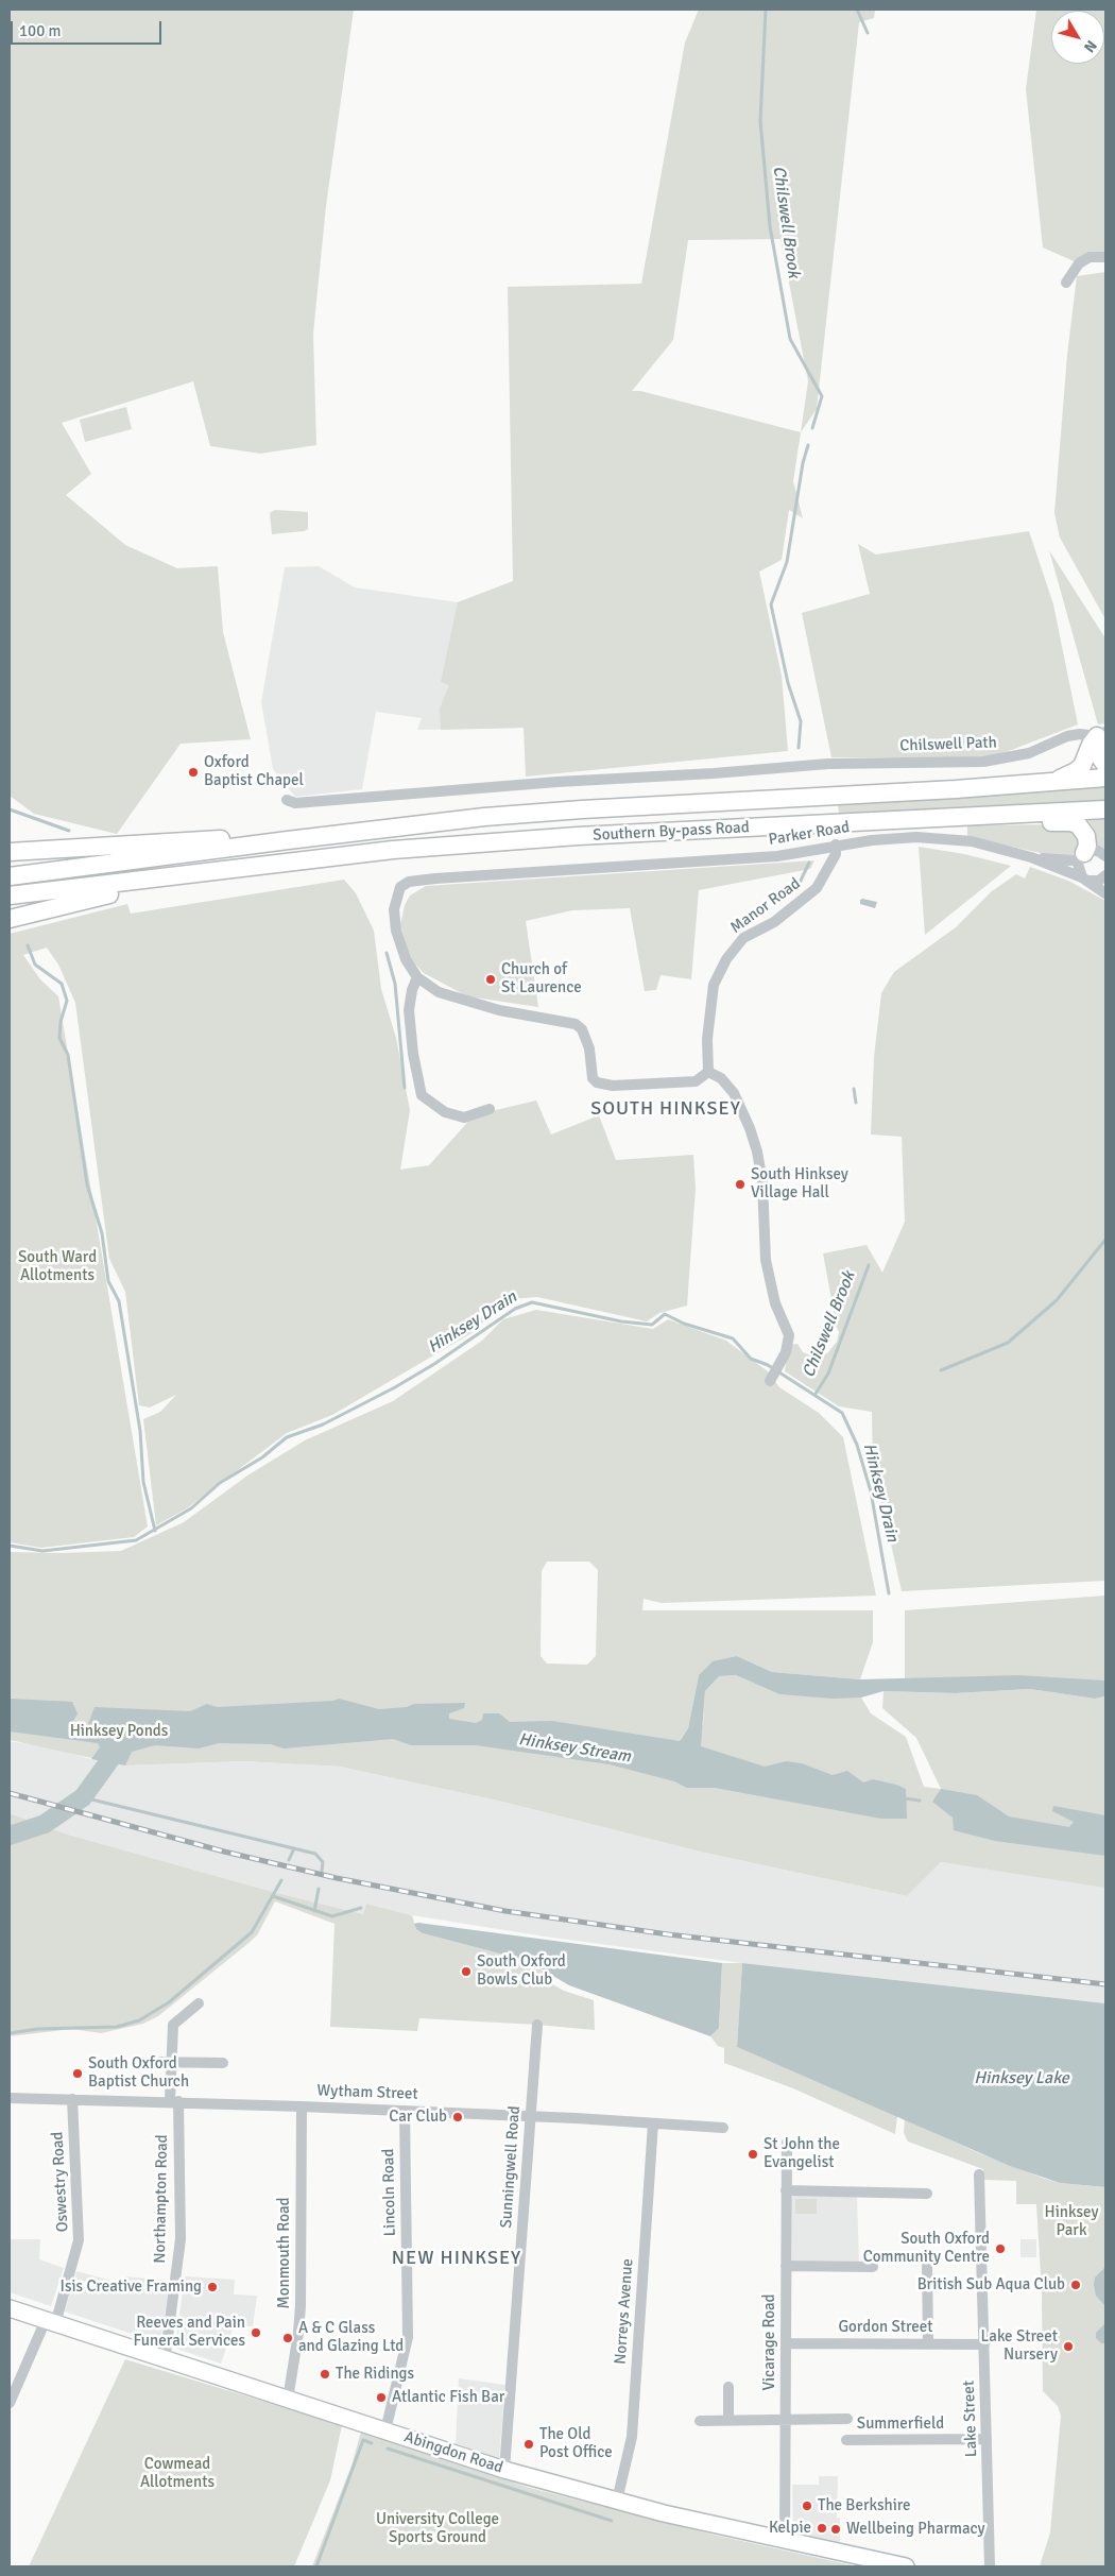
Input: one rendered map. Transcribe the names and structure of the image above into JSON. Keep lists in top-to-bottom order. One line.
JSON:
{"streets":{"highway":["Southern By-pass Road"],"main road":["Abingdon Road"],"street":["Chilswell Path","Parker Road","Manor Road","Wytham Street","Sunningwell Road","Oswestry Road","Lincoln Road","Northampton Road","Monmouth Road","Norreys Avenue","Gordon Street","Vicarage Road","Lake Street","Summerfield"]},"crossings":[["Parker Road","Manor Road"],["Wytham Street","Sunningwell Road"],["Wytham Street","Oswestry Road"],["Wytham Street","Lincoln Road"],["Wytham Street","Northampton Road"],["Wytham Street","Monmouth Road"],["Wytham Street","Norreys Avenue"],["Sunningwell Road","Abingdon Road"],["Oswestry Road","Abingdon Road"],["Lincoln Road","Abingdon Road"],["Northampton Road","Abingdon Road"],["Monmouth Road","Abingdon Road"],["Norreys Avenue","Abingdon Road"],["Gordon Street","Vicarage Road"],["Gordon Street","Lake Street"],["Vicarage Road","Abingdon Road"],["Lake Street","Summerfield"]],"districts":["SOUTH HINKSEY","NEW HINKSEY"],"water":["Chilswell Brook","Hinksey Drain","Hinksey Stream","Hinksey Lake"],"parks":["South Ward Allotments","Hinksey Ponds","Hinksey Park","Cowmead Allotments","University College Sports Ground"],"places":["Oxford Baptist Chapel","Church of St Laurence","South Hinksey Village Hall","South Oxford Bowls Club","South Oxford Baptist Church","Car Club","St John the Evangelist","South Oxford Community Centre","British Sub Aqua Club","Isis Creative Framing","Reeves and Pain Funeral Services","A & C Glass and Glazing Ltd","Lake Street Nursery","The Ridings","Atlantic Fish Bar","The Old Post Office","The Berkshire","Kelpie","Wellbeing Pharmacy"],"scale_bar":"100 m","north":"bottom right"}
